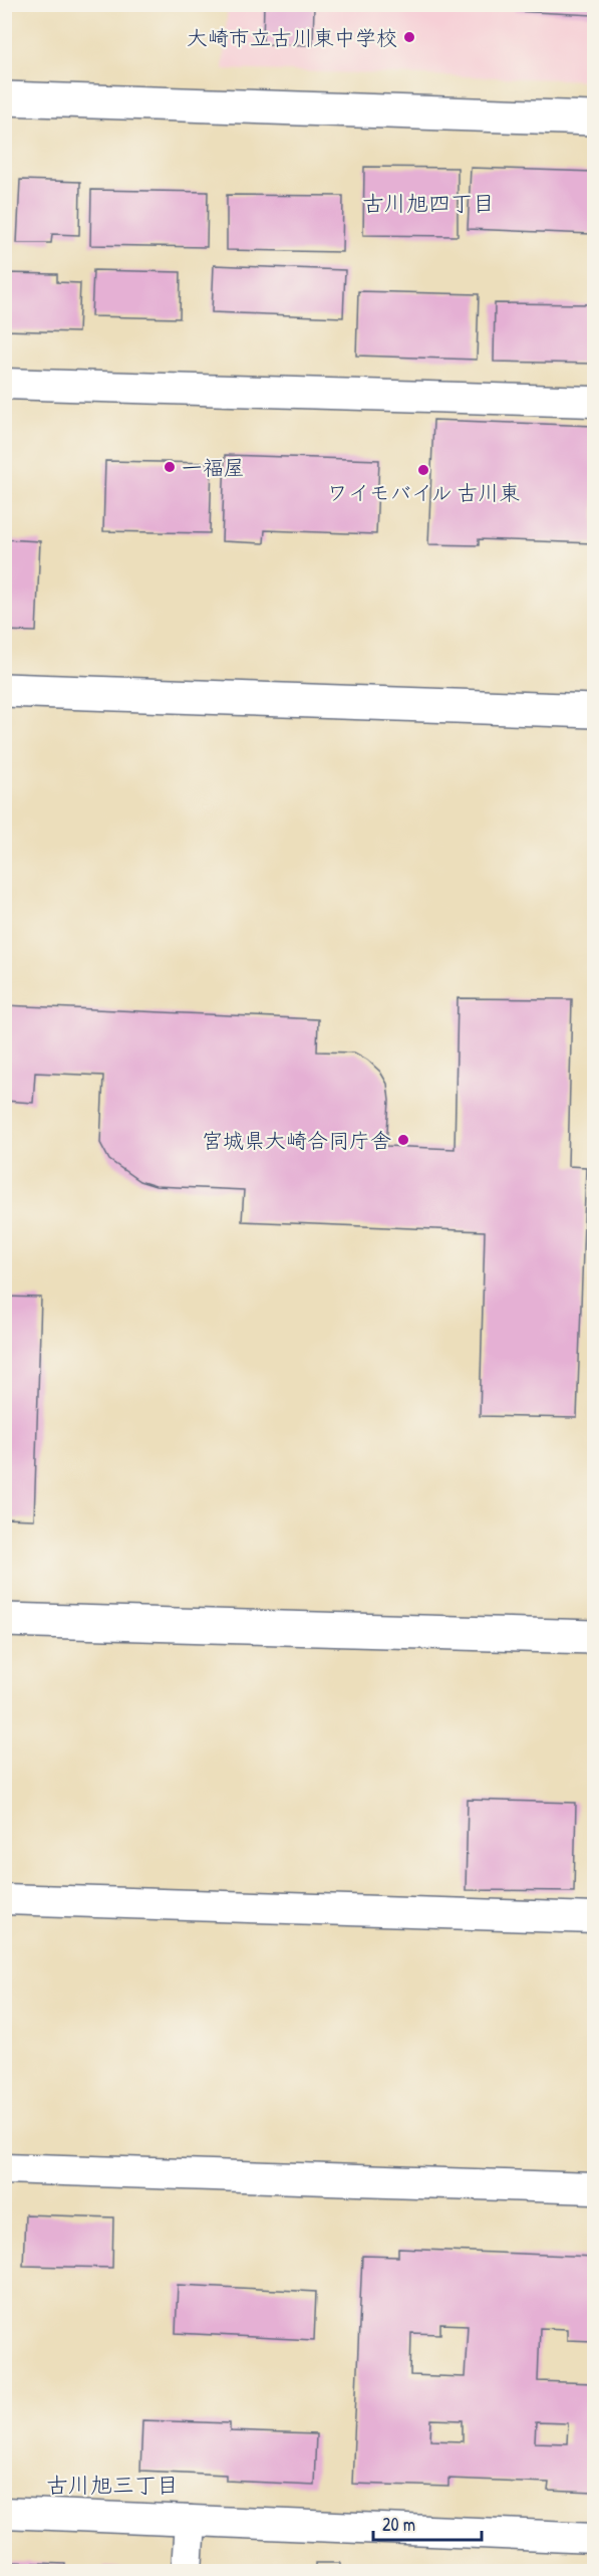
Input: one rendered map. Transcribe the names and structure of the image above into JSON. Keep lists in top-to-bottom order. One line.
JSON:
{"districts":["古川旭四丁目","古川旭三丁目"],"places":["大崎市立古川東中学校","一福屋","ワイモバイル 古川東","宮城県大崎合同庁舎"],"scale_bar":"20 m"}
